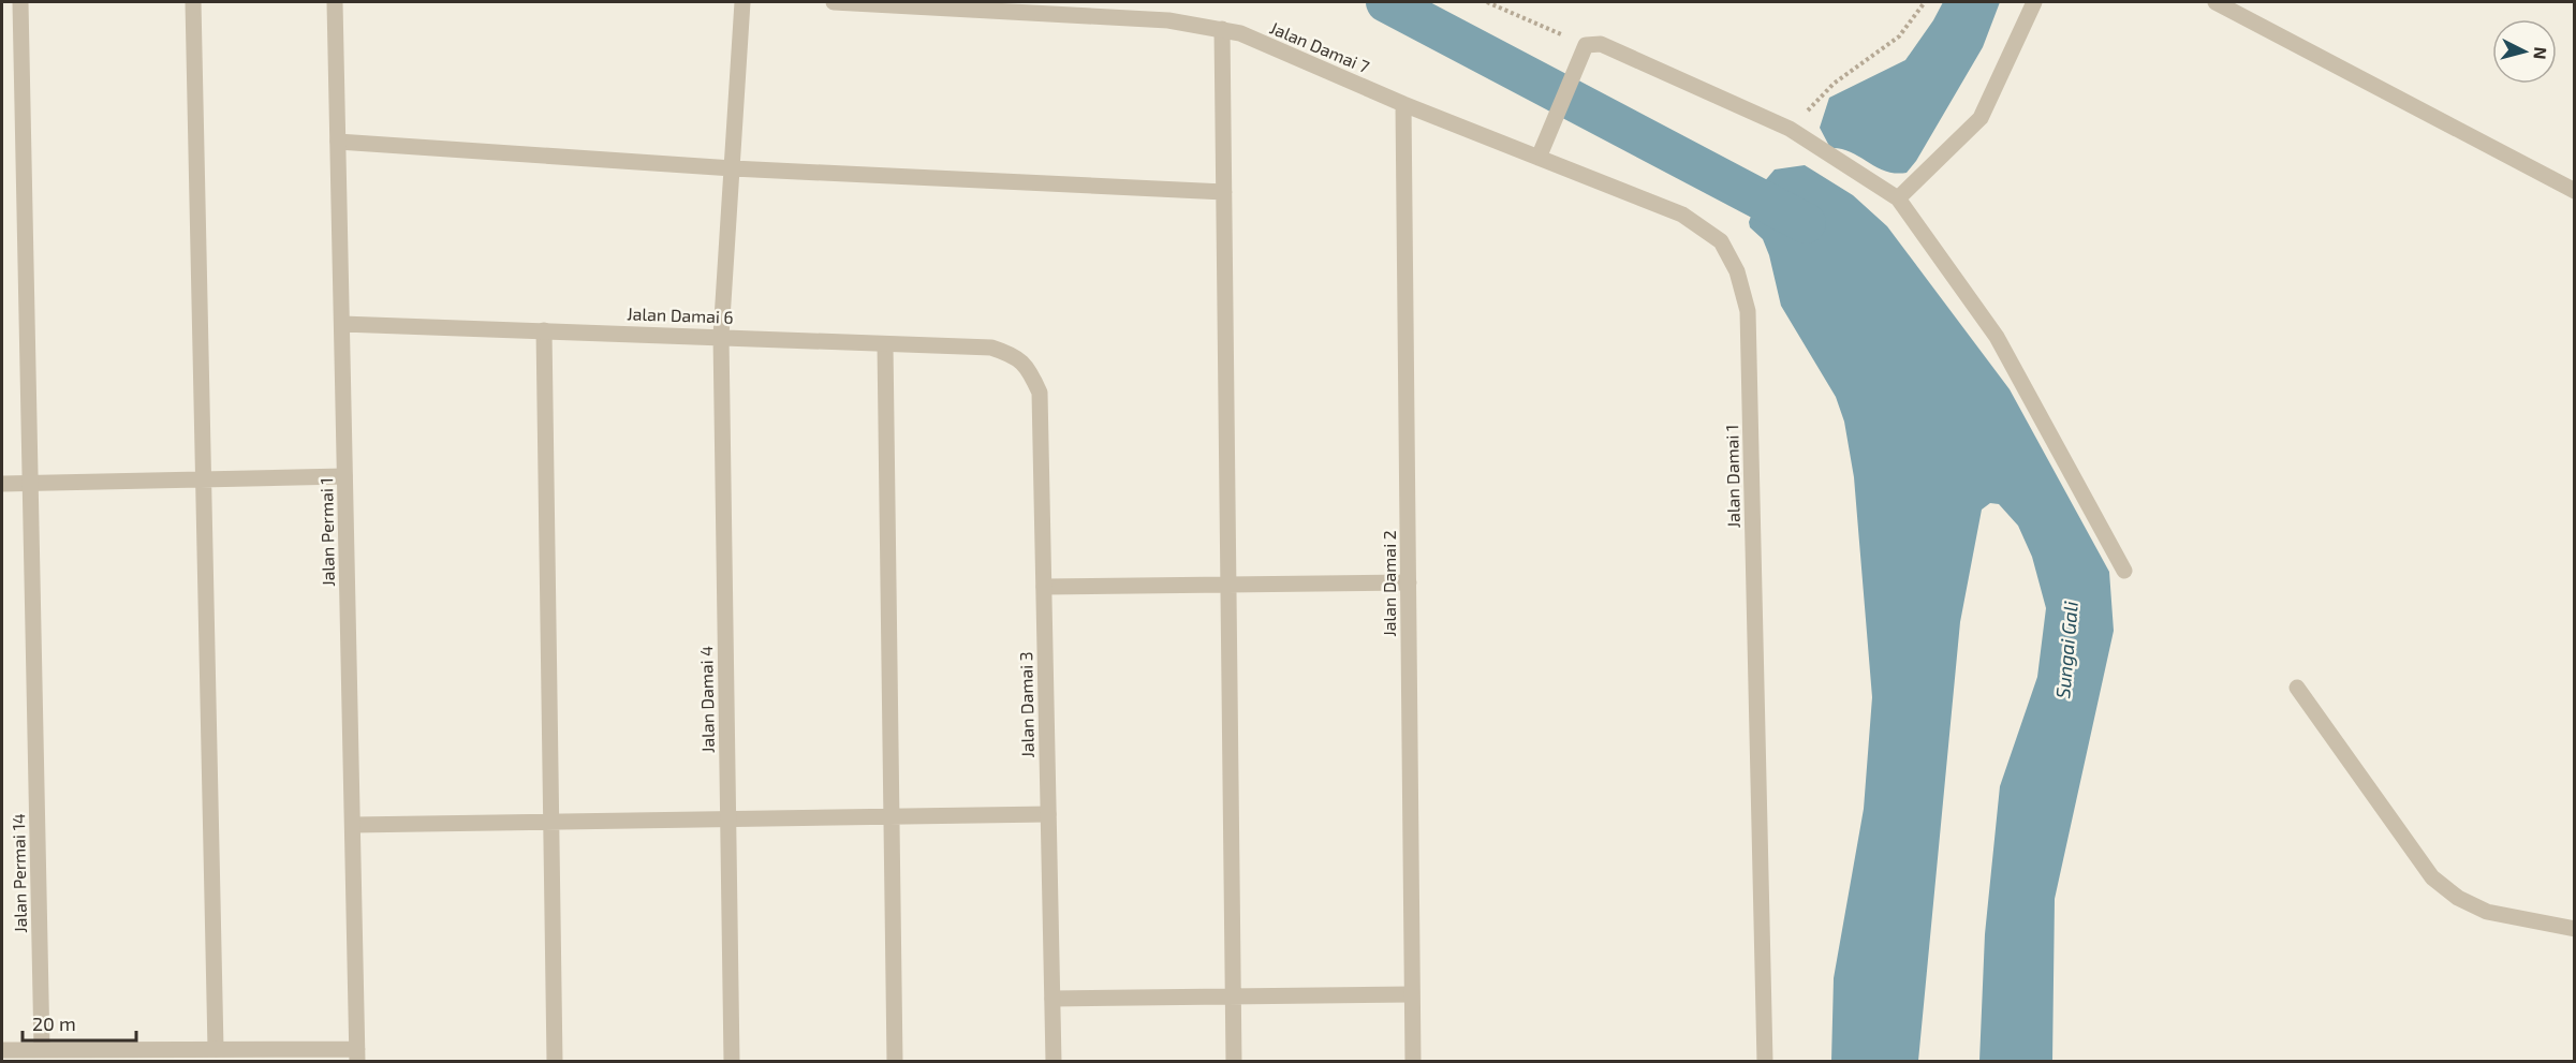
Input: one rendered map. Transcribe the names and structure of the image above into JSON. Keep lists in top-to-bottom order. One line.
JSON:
{"streets":{"street":["Jalan Damai 7","Jalan Damai 6","Jalan Damai 1","Jalan Permai 1","Jalan Damai 2","Jalan Damai 4","Jalan Damai 3","Jalan Permai 14"]},"crossings":[["Jalan Damai 7","Jalan Damai 1"],["Jalan Damai 7","Jalan Damai 2"],["Jalan Damai 6","Jalan Permai 1"],["Jalan Damai 6","Jalan Damai 4"],["Jalan Damai 6","Jalan Damai 3"],["Jalan Damai 1","Jalan Damai 2"]],"water":["Sungai Gali"],"scale_bar":"20 m","north":"right"}
